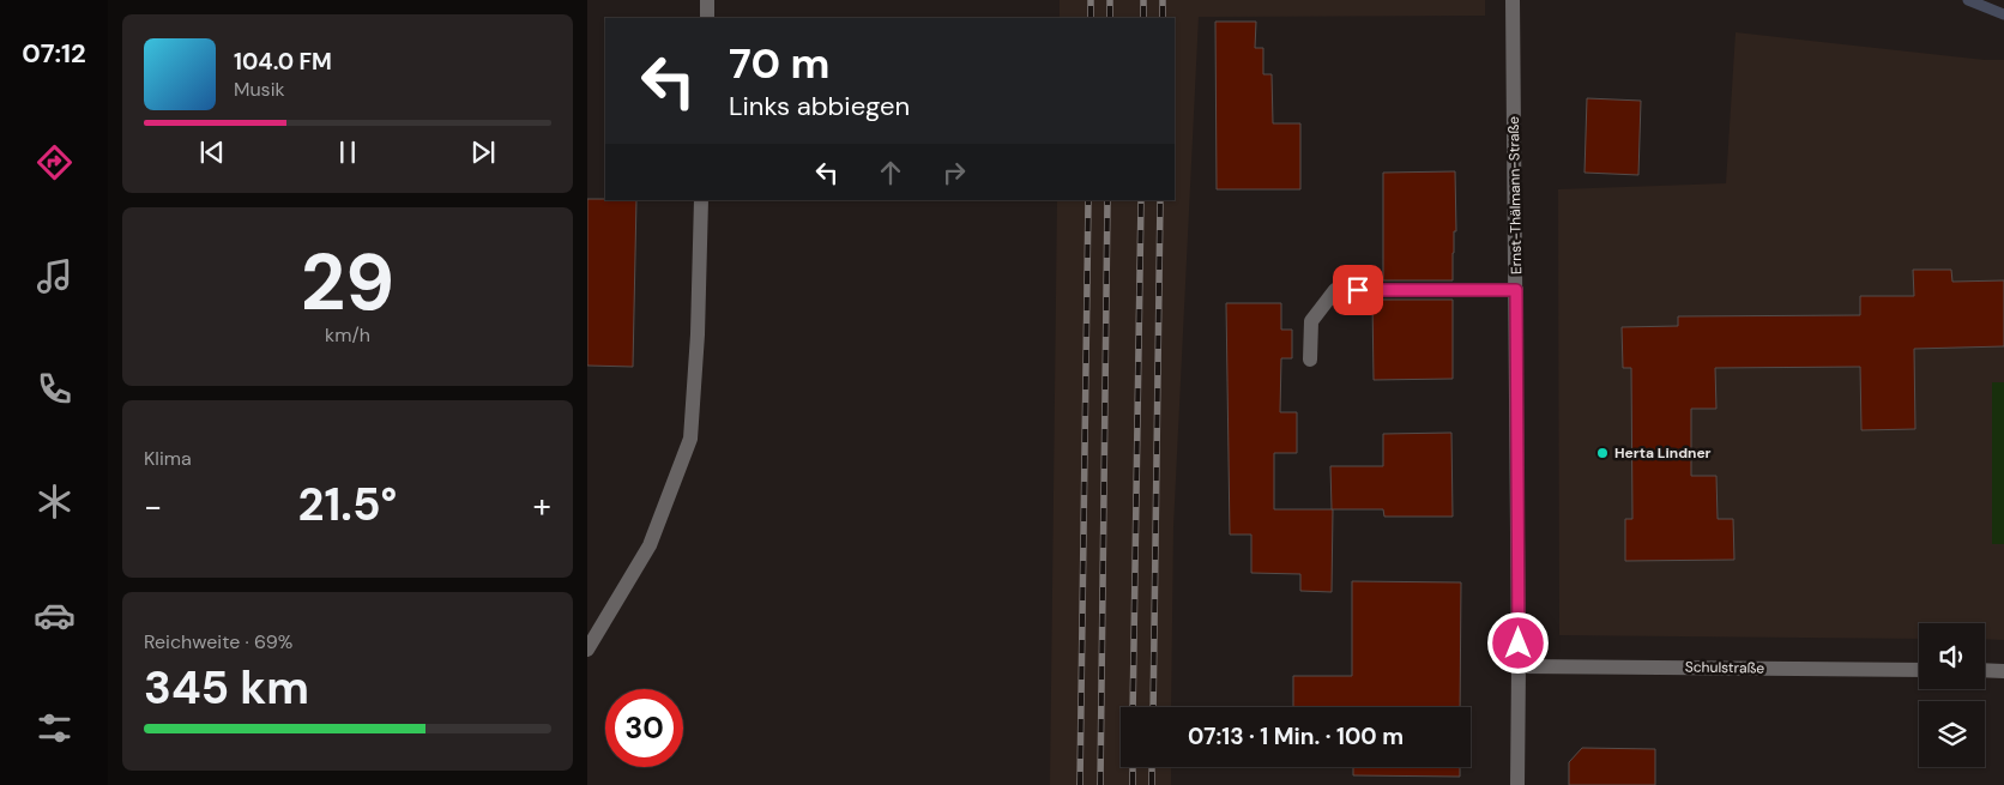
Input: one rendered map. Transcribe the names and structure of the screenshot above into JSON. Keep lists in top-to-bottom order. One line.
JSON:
{"streets":{"street":["Ernst-Thälmann-Straße","Schulstraße"]},"crossings":[["Ernst-Thälmann-Straße","Schulstraße"]],"places":["Herta Lindner"],"page":{"tabs":"07:12","turn":["70 m","Links abbiegen"],"song":["104.0 FM","Musik"],"tile":[["29","km/h"],"Klima",["Reichweite · 69%","345 km"]],"heat":["−","21.5°","+"],"limit":"30","trip":"07:13 · 1 Min. · 100 m"}}
